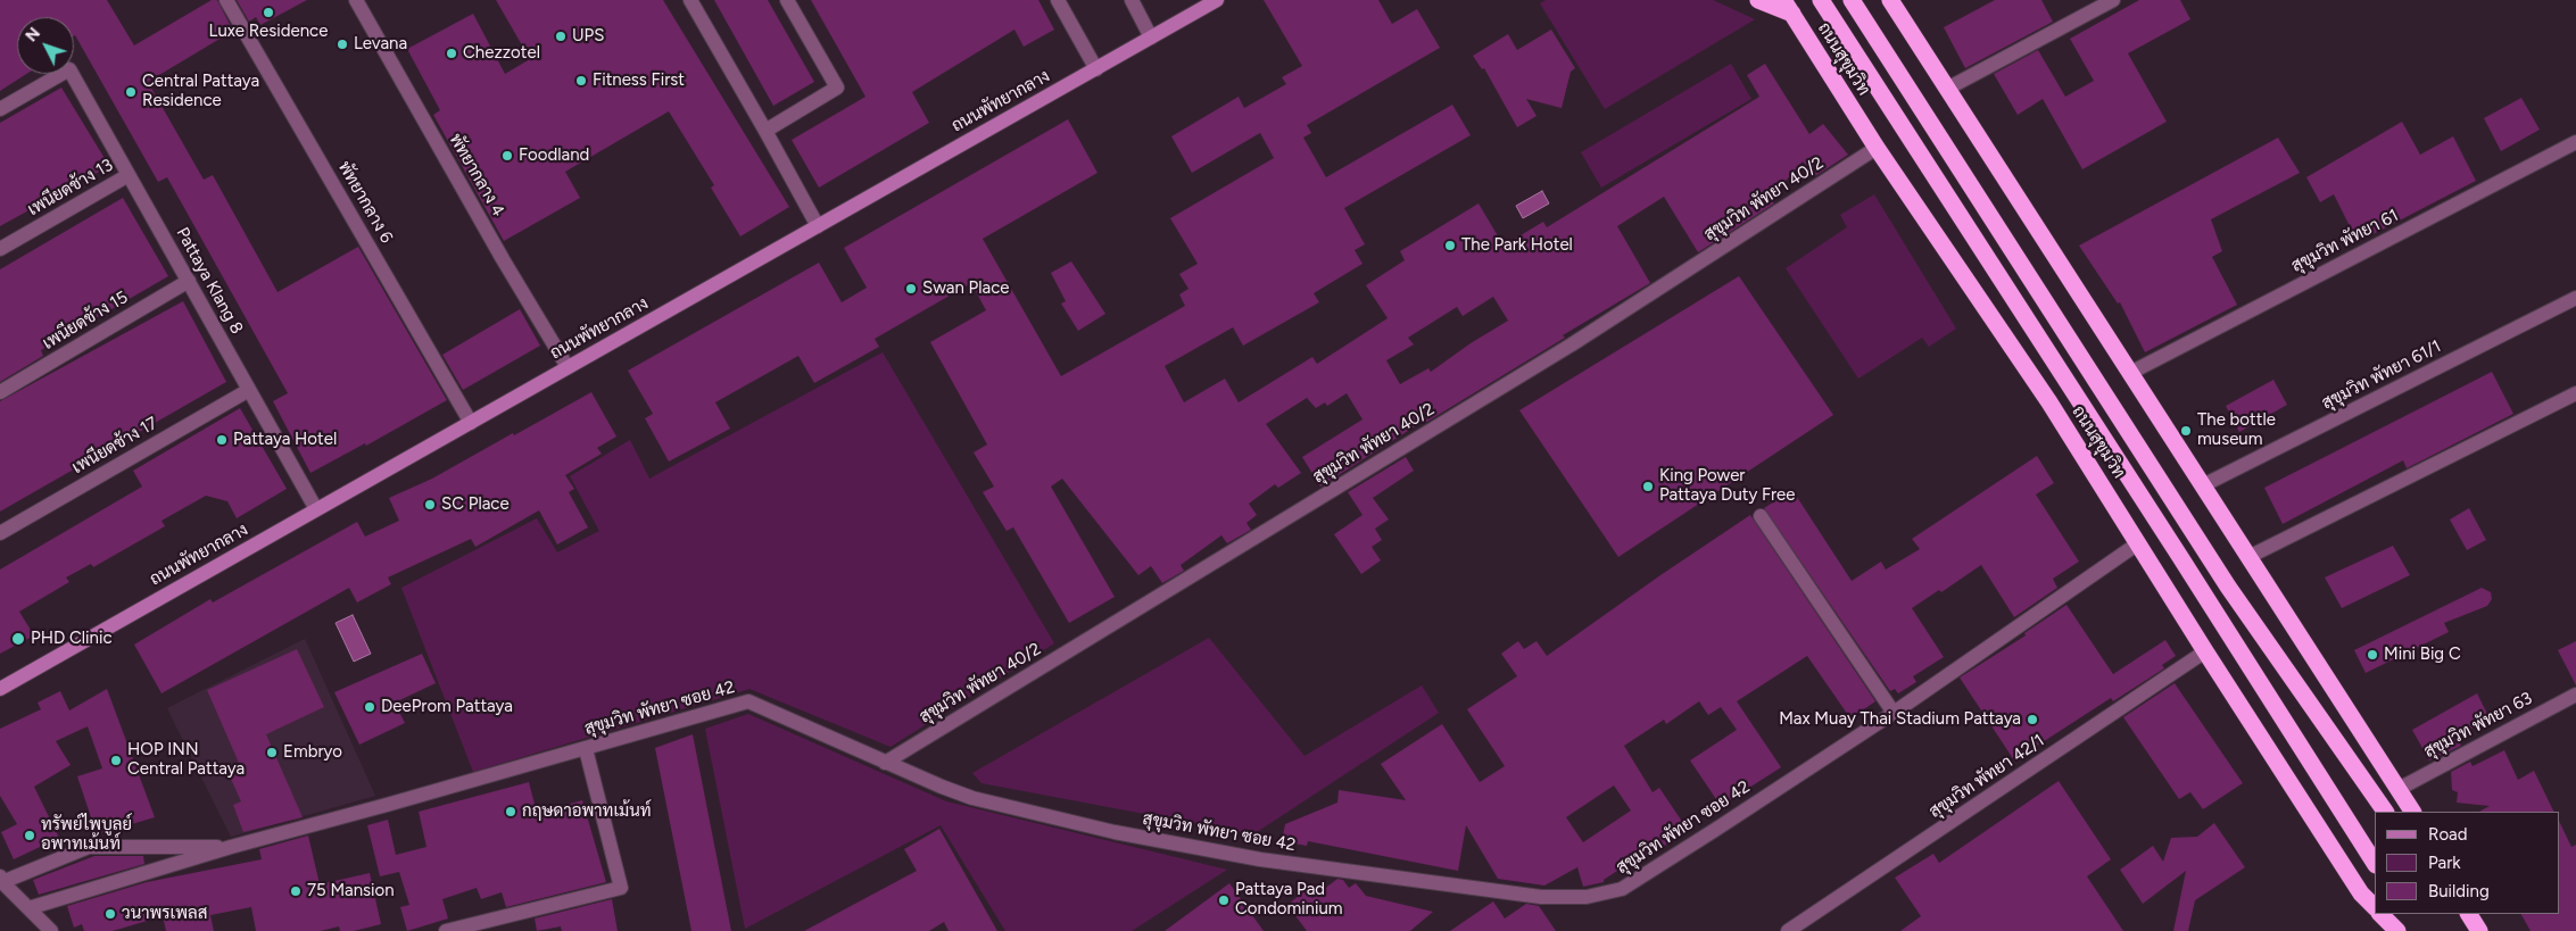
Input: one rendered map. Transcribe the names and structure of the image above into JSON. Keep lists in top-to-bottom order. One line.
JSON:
{"streets":{"highway":["ถนนสุขุมวิท"],"main road":["ถนนพัทยากลาง"],"street":["พัทยากลาง 4","เพนียดช้าง 13","สุขุมวิท พัทยา 40/2","พัทยากลาง 6","สุขุมวิท พัทยา 61","Pattaya Klang 8","เพนียดช้าง 15","สุขุมวิท พัทยา 61/1","เพนียดช้าง 17","สุขุมวิท พัทยา ซอย 42","สุขุมวิท พัทยา 63","สุขุมวิท พัทยา 42/1"]},"crossings":[["ถนนสุขุมวิท","สุขุมวิท พัทยา 40/2"],["ถนนสุขุมวิท","สุขุมวิท พัทยา ซอย 42"],["ถนนสุขุมวิท","สุขุมวิท พัทยา 42/1"],["ถนนพัทยากลาง","พัทยากลาง 4"],["ถนนพัทยากลาง","พัทยากลาง 6"],["ถนนพัทยากลาง","Pattaya Klang 8"],["เพนียดช้าง 13","Pattaya Klang 8"],["สุขุมวิท พัทยา 40/2","สุขุมวิท พัทยา ซอย 42"],["Pattaya Klang 8","เพนียดช้าง 15"],["Pattaya Klang 8","เพนียดช้าง 17"]],"places":["Luxe Residence","UPS","Levana","Chezzotel","Fitness First","Central Pattaya Residence","Foodland","The Park Hotel","Swan Place","The bottle museum","Pattaya Hotel","King Power Pattaya Duty Free","SC Place","PHD Clinic","Mini Big C","DeeProm Pattaya","Max Muay Thai Stadium Pattaya","Embryo","HOP INN Central Pattaya","กฤษดาอพาทเม้นท์","ทรัพย์ไพบูลย์ อพาทเม้นท์","75 Mansion","Pattaya Pad Condominium","วนาพรเพลส"],"legend":["Road","Park","Building"],"north":"top left"}
